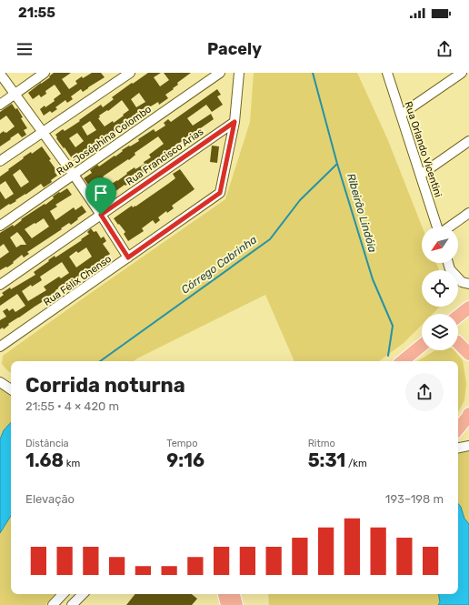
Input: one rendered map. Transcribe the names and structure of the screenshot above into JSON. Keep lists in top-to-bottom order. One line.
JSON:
{"streets":{"street":["Rua Joséphina Colombo","Rua Orlando Vicentini","Rua Francisco Arias","Rua Félix Chenso"]},"crossings":[["Rua Francisco Arias","Rua Félix Chenso"]],"water":["Ribeirão Lindóia","Córrego Cabrinha"],"north":"bottom left","page":{"status":"21:55","header":"Pacely","heading":["Corrida noturna","21:55 · 4 × 420 m"],"stats":[["Distância","1.68 km"],["Tempo","9:16"],["Ritmo","5:31 /km"]],"chart":["Elevação","193–198 m"]}}
